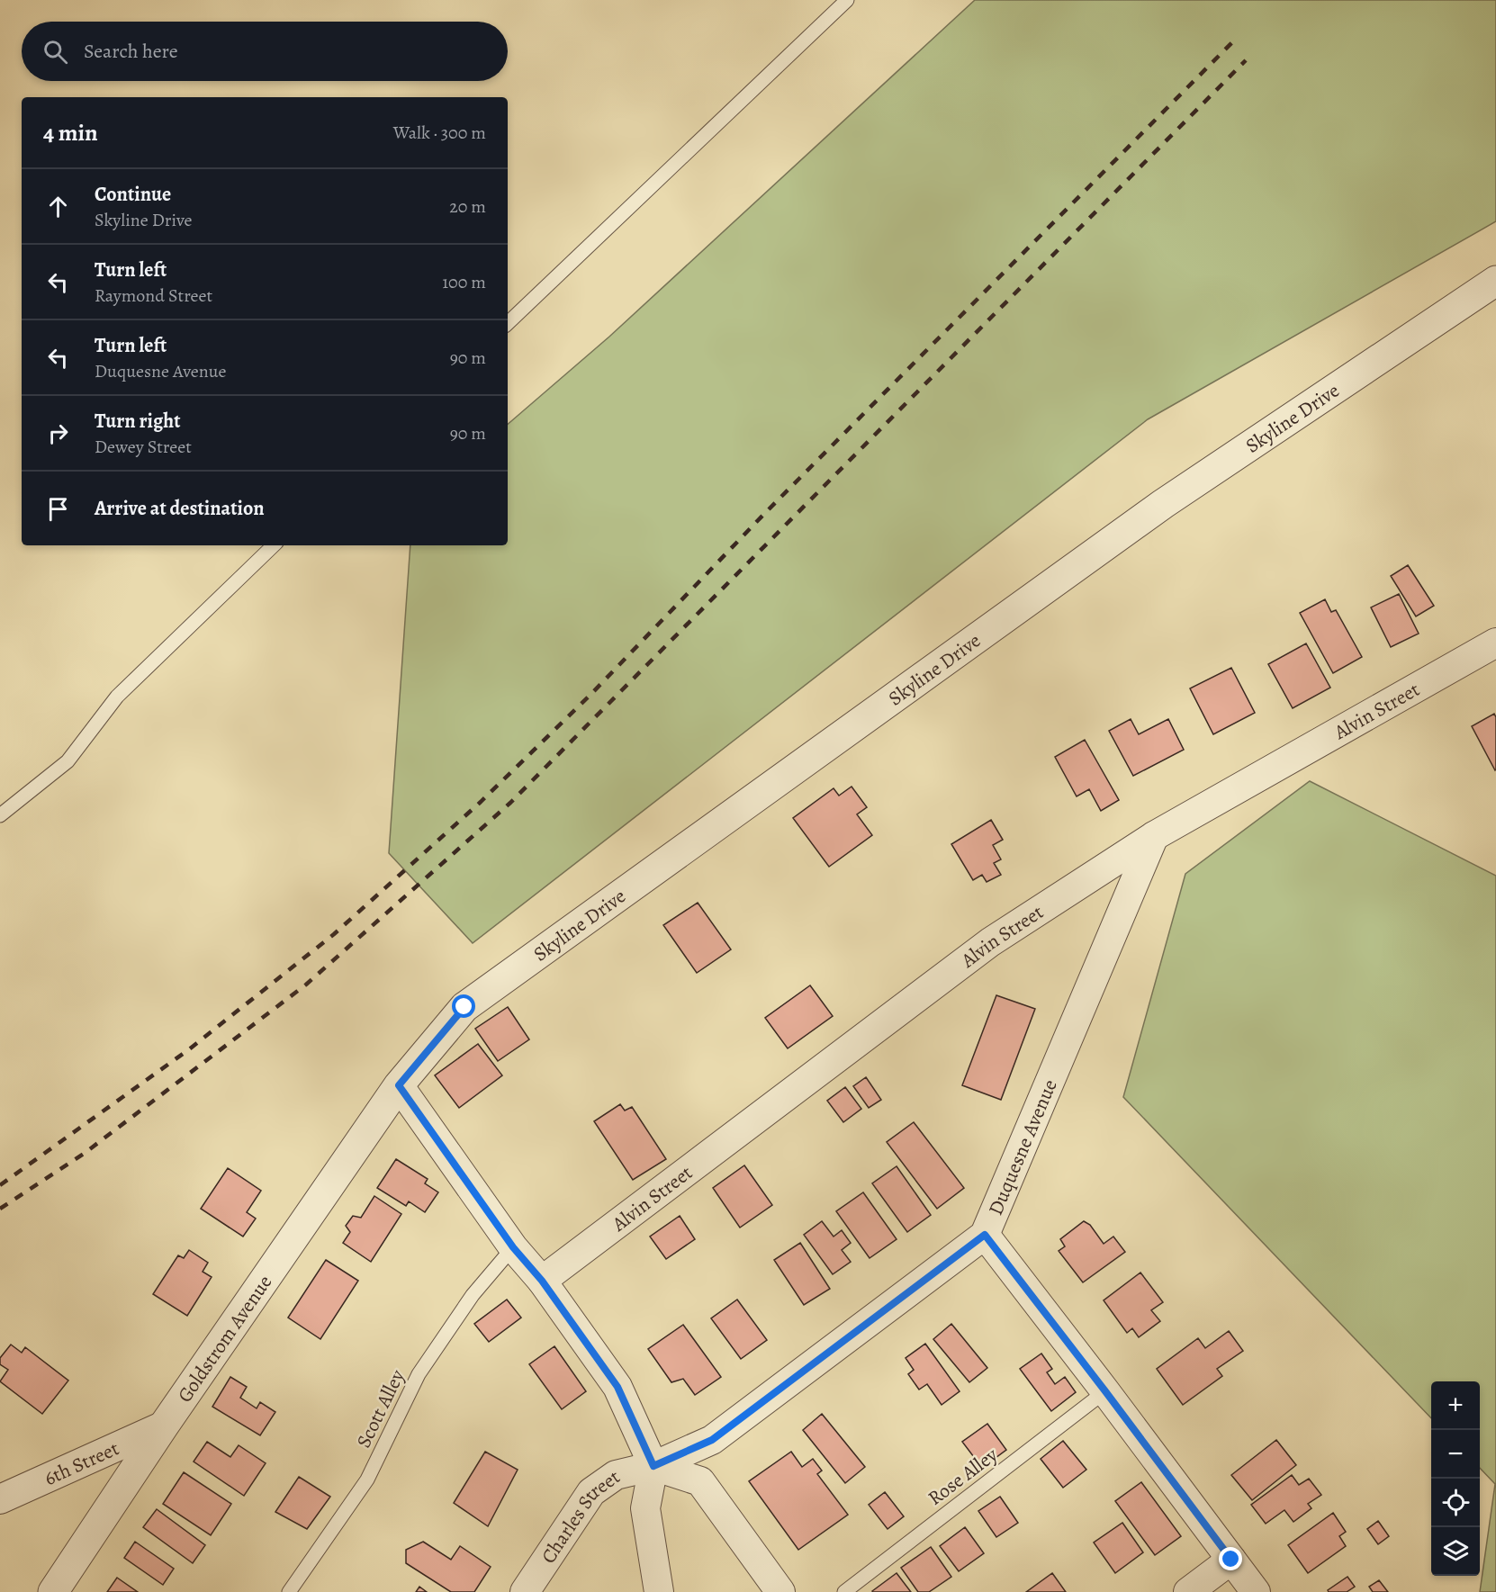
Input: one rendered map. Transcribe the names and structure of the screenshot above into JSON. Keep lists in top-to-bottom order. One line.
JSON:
{"streets":{"street":["Skyline Drive","Alvin Street","Duquesne Avenue","Goldstrom Avenue","6th Street","Charles Street"],"lane":["Scott Alley","Rose Alley"]},"crossings":[["Skyline Drive","Goldstrom Avenue"],["Alvin Street","Duquesne Avenue"],["Duquesne Avenue","Charles Street"],["Goldstrom Avenue","6th Street"]],"page":{"search":"Search here","heading":["4 min","Walk · 300 m"],"list":[["Continue","Skyline Drive","20 m"],["Turn left","Raymond Street","100 m"],["Turn left","Duquesne Avenue","90 m"],["Turn right","Dewey Street","90 m"],"Arrive at destination"],"map_buttons":["+","−"]}}
